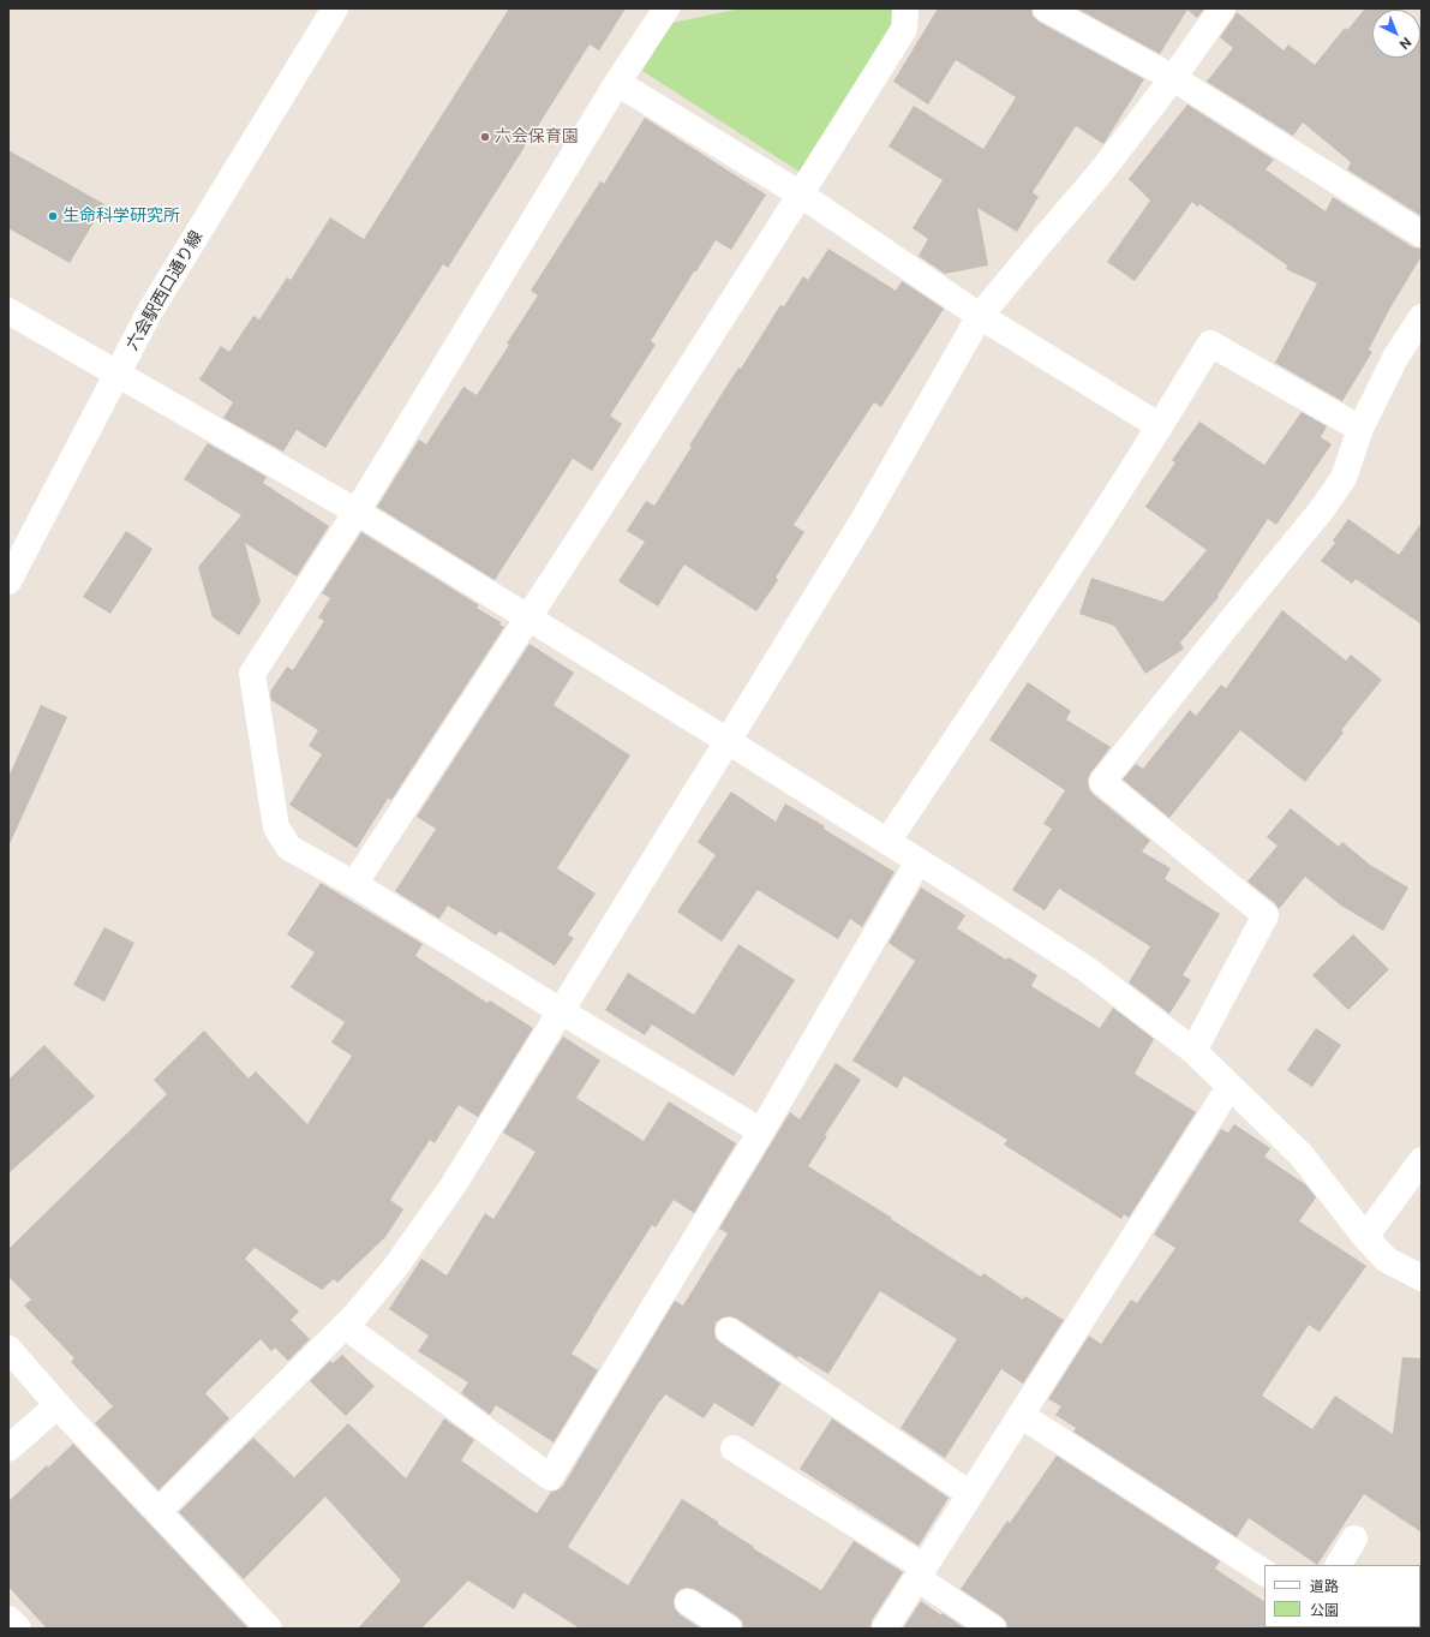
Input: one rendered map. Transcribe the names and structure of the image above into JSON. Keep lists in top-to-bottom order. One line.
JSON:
{"streets":{"street":["六会駅西口通り線"]},"places":["六会保育園","生命科学研究所"],"legend":["道路","公園"],"north":"bottom right"}
